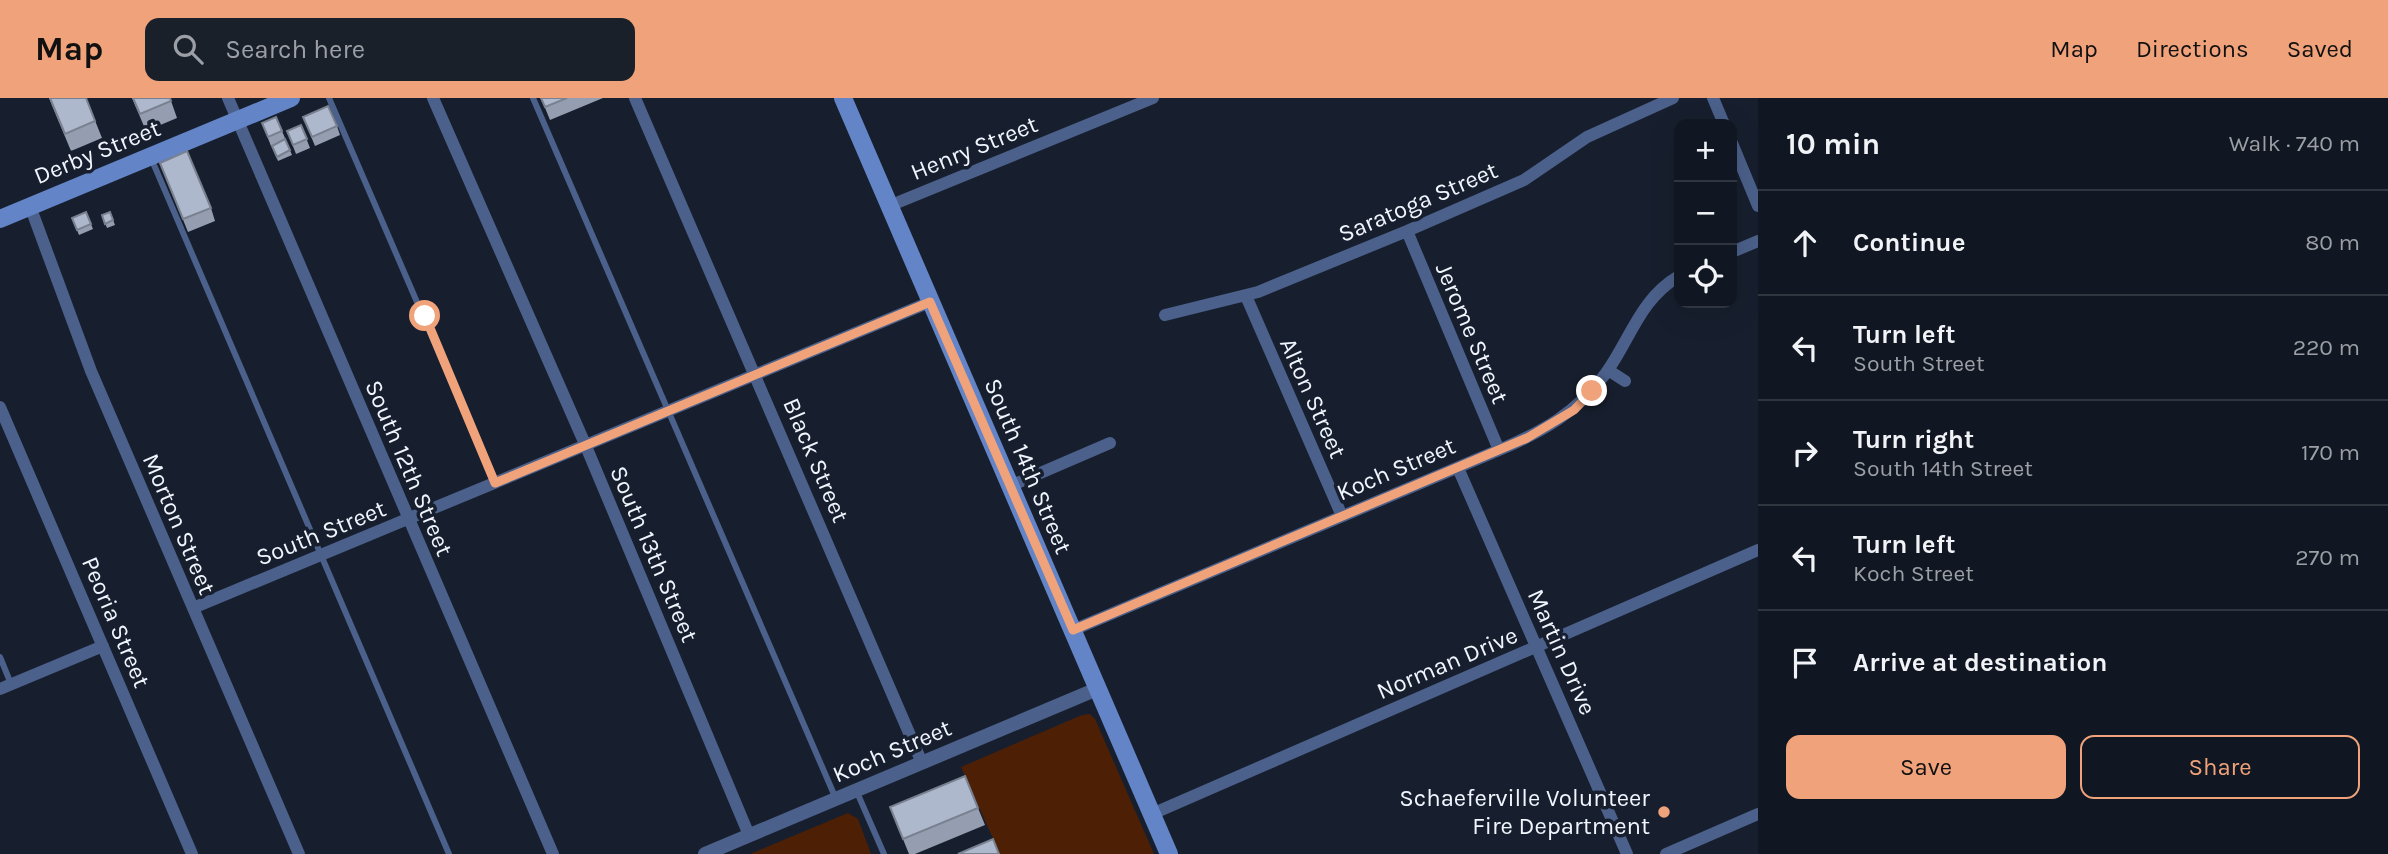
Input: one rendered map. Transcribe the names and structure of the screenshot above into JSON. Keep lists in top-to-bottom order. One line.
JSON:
{"streets":{"main road":["Derby Street","South 14th Street"],"street":["Henry Street","Saratoga Street","Jerome Street","Alton Street","Black Street","South 12th Street","Koch Street","Morton Street","South Street","South 13th Street","Peoria Street","Martin Drive","Norman Drive"]},"crossings":[["Henry Street","South 14th Street"],["Derby Street","South 12th Street"],["Derby Street","Morton Street"],["Saratoga Street","Jerome Street"],["Saratoga Street","Alton Street"],["Jerome Street","Koch Street"],["Alton Street","Koch Street"],["Black Street","Koch Street"],["Black Street","South Street"],["South 14th Street","Koch Street"],["South 14th Street","South Street"],["South 14th Street","Norman Drive"],["South 12th Street","South Street"],["Koch Street","South 13th Street"],["Koch Street","Martin Drive"],["Morton Street","South Street"],["South Street","South 13th Street"],["Martin Drive","Norman Drive"]],"places":["Schaeferville Volunteer Fire Department"],"page":{"header":"Map","search":"Search here","nav":["Map","Directions","Saved"],"heading":["10 min","Walk · 740 m"],"map_buttons":["+","−"],"list":[["Continue","80 m"],["Turn left","South Street","220 m"],["Turn right","South 14th Street","170 m"],["Turn left","Koch Street","270 m"],"Arrive at destination"],"buttons":["Save","Share"]}}
